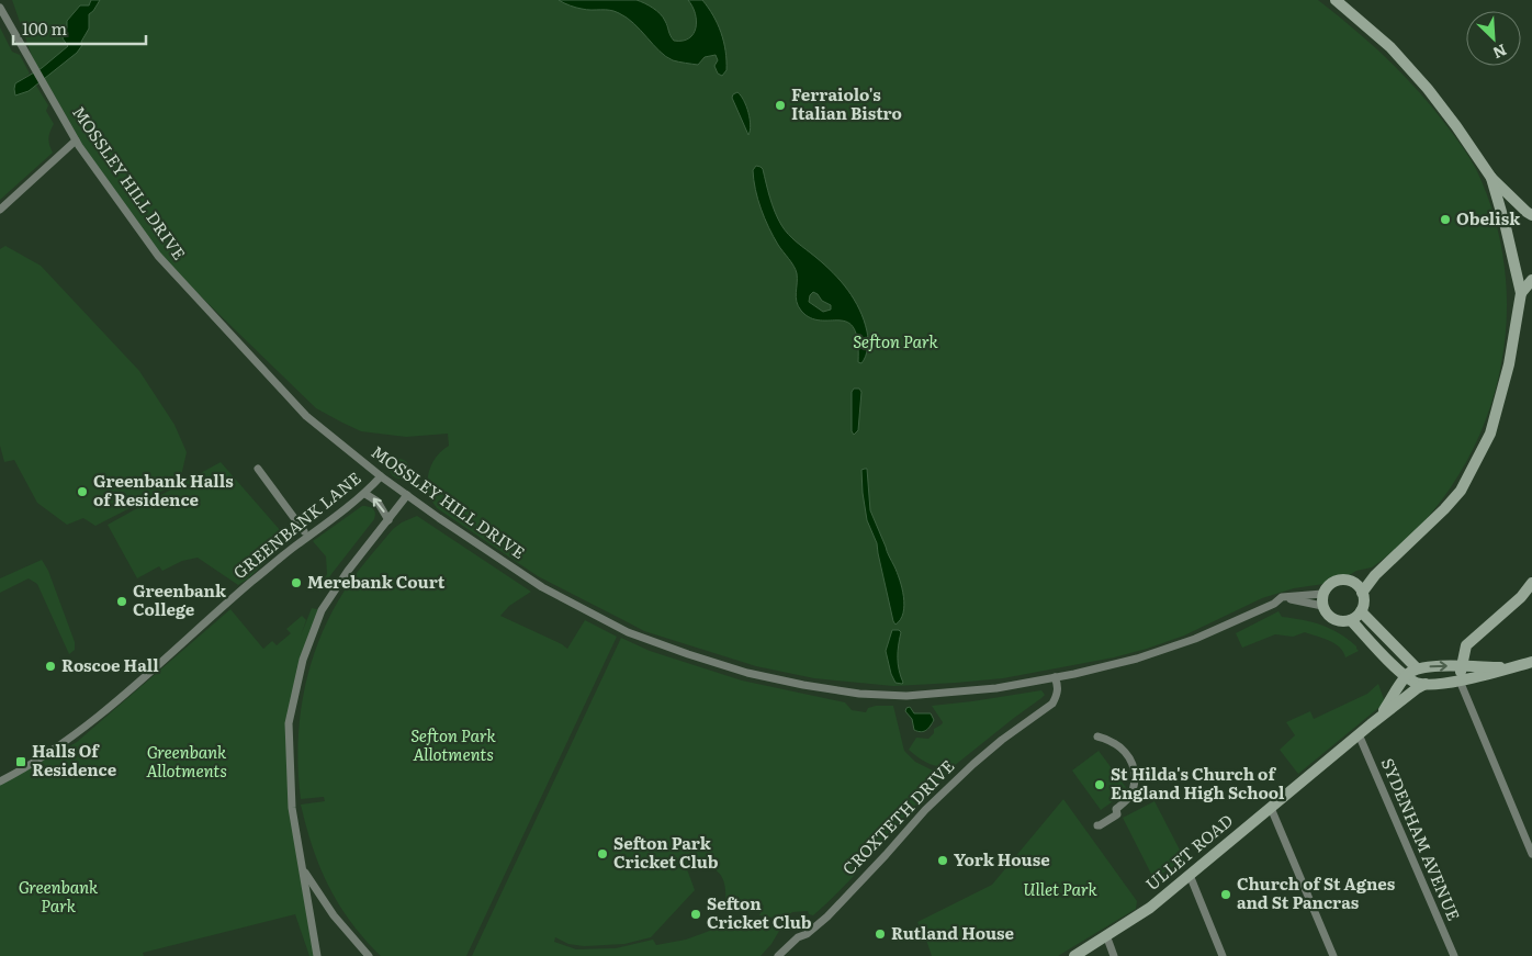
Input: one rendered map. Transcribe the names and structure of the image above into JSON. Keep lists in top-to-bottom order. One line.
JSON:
{"streets":{"street":["MOSSLEY HILL DRIVE","GREENBANK LANE","CROXTETH DRIVE","SYDENHAM AVENUE","ULLET ROAD"]},"crossings":[["MOSSLEY HILL DRIVE","GREENBANK LANE"],["MOSSLEY HILL DRIVE","CROXTETH DRIVE"],["SYDENHAM AVENUE","ULLET ROAD"]],"parks":["Sefton Park","Sefton Park Allotments","Greenbank Allotments","Greenbank Park","Ullet Park"],"places":{"other":["Ferraiolo's Italian Bistro","Obelisk","Greenbank Halls of Residence","Merebank Court","Greenbank College","Roscoe Hall","St Hilda's Church of England High School","Sefton Park Cricket Club","York House","Church of St Agnes and St Pancras","Sefton Cricket Club","Rutland House"],"transit":["Halls Of Residence"]},"scale_bar":"100 m","north":"bottom right"}
